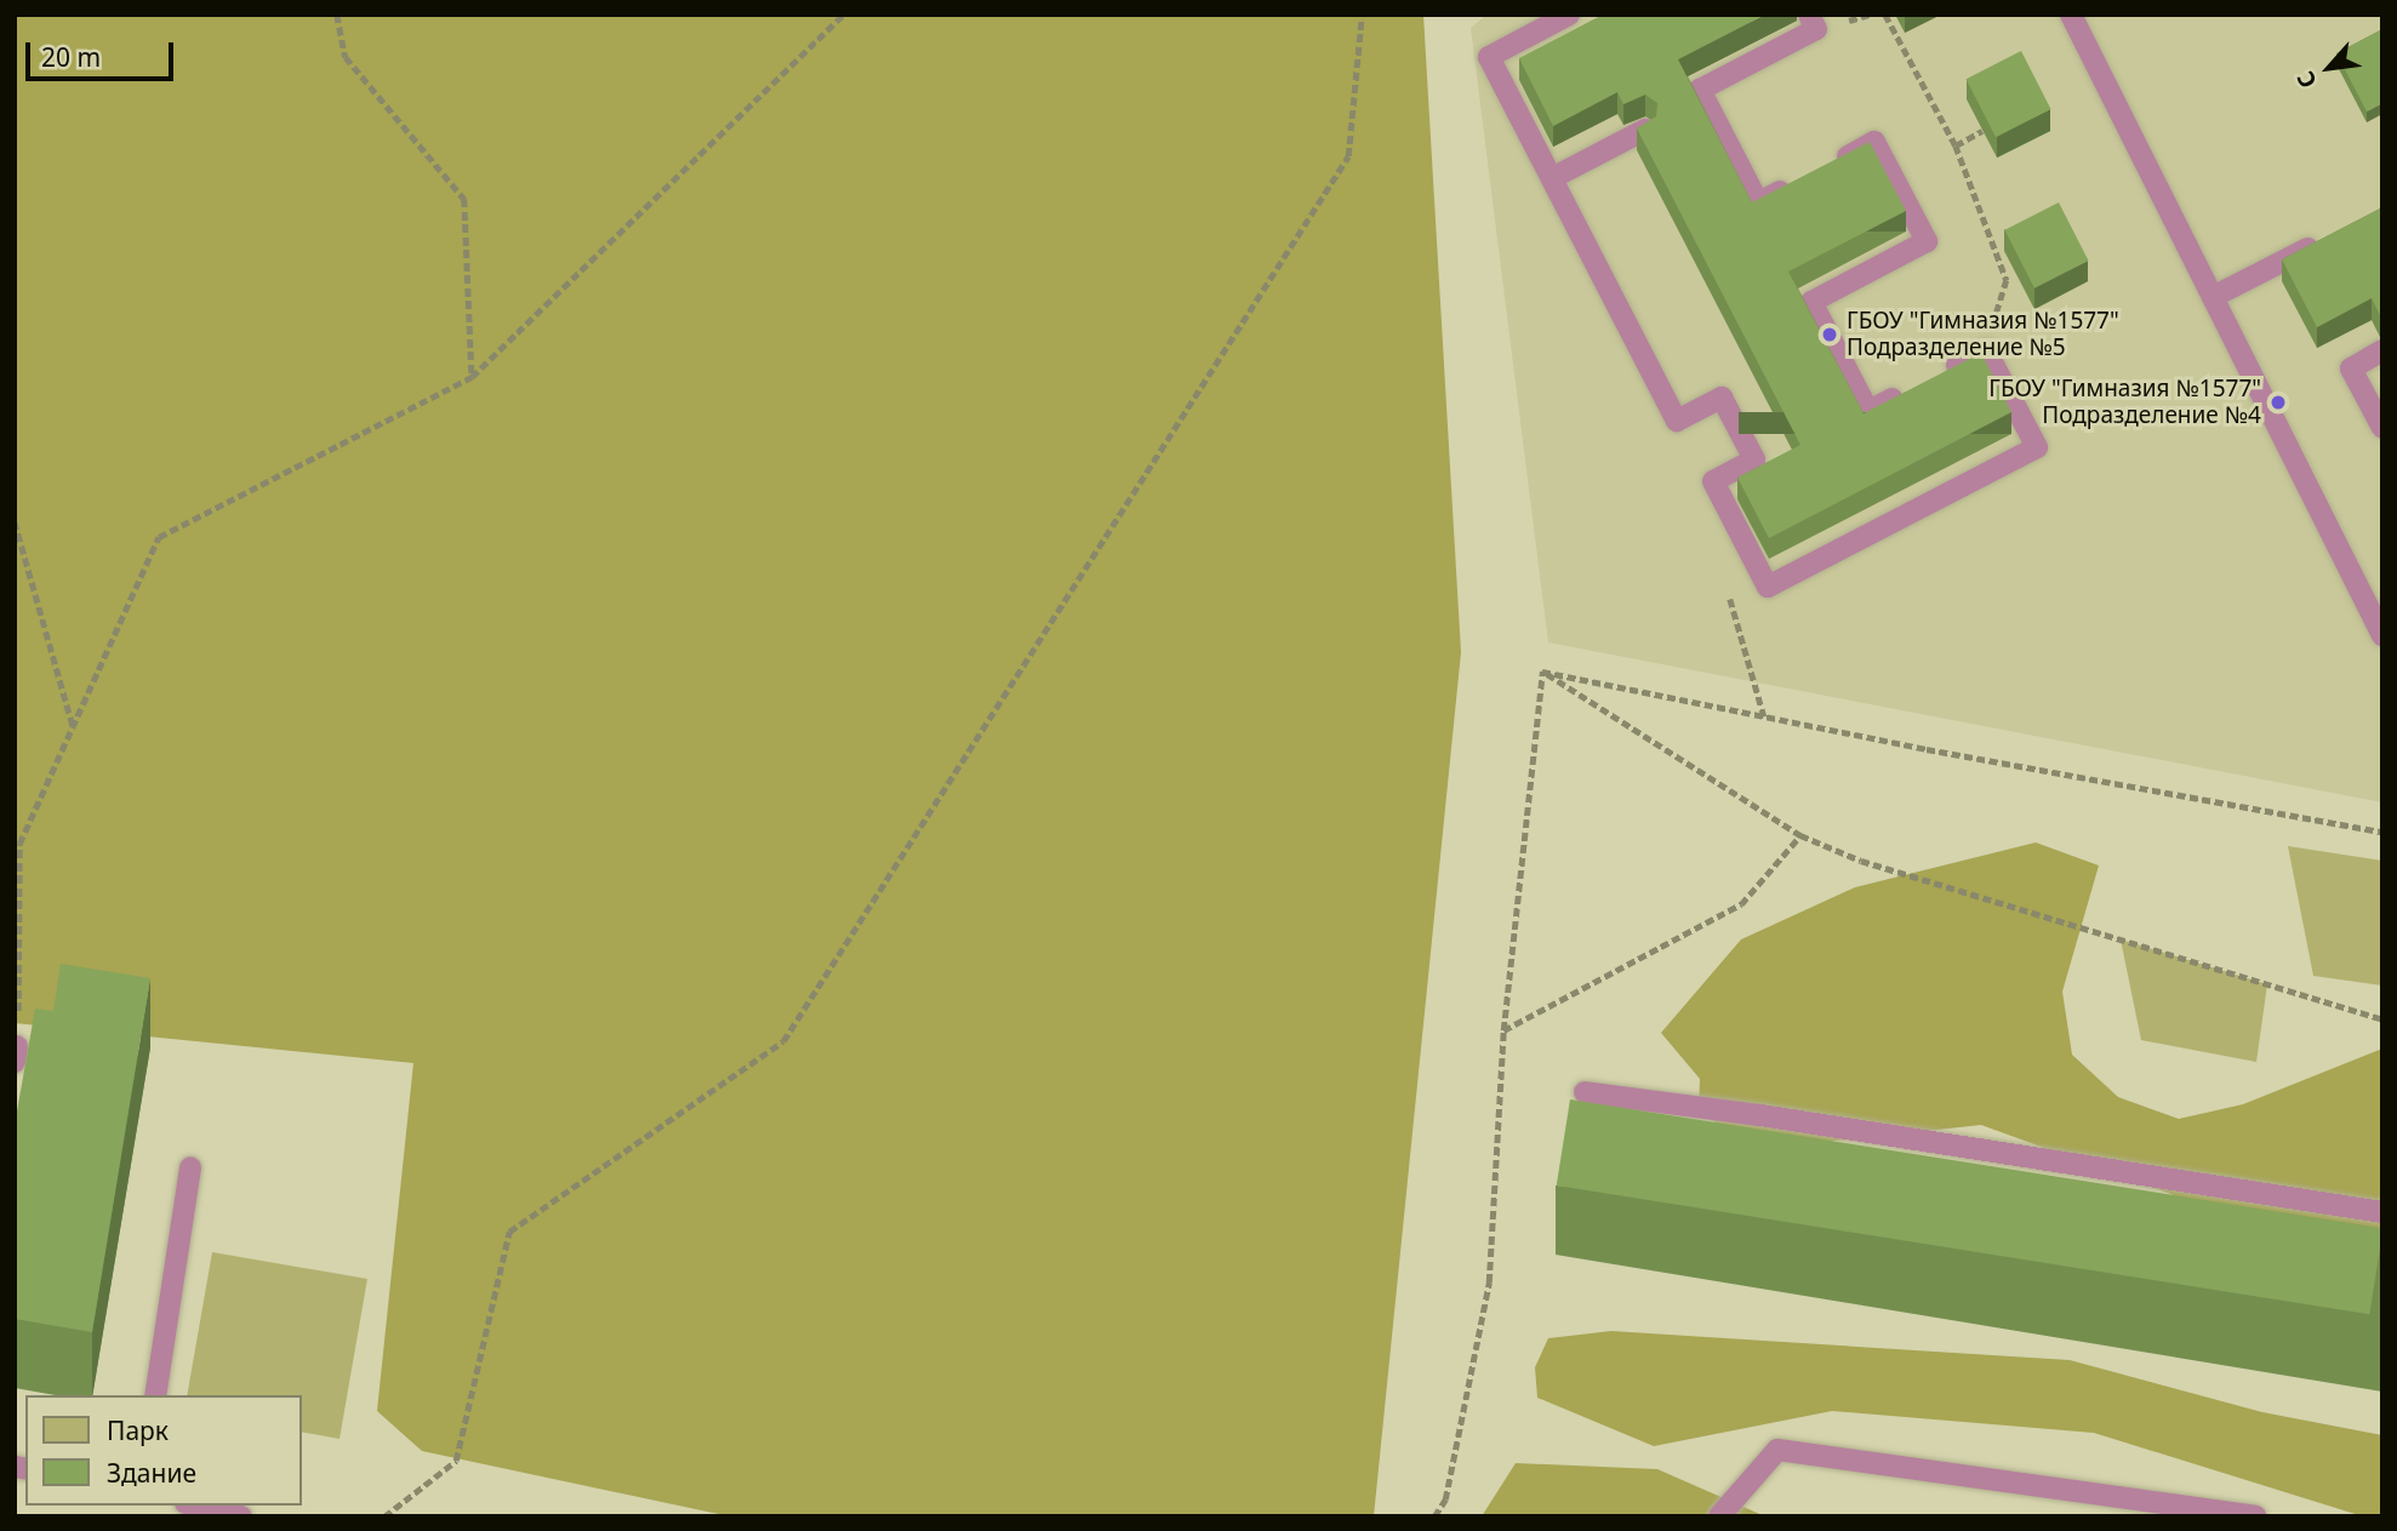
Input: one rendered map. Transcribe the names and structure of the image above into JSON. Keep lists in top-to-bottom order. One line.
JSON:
{"places":["ГБОУ \"Гимназия №1577\" Подразделение №5","ГБОУ \"Гимназия №1577\" Подразделение №4"],"legend":["Парк","Здание"],"scale_bar":"20 m","north":"bottom left"}
